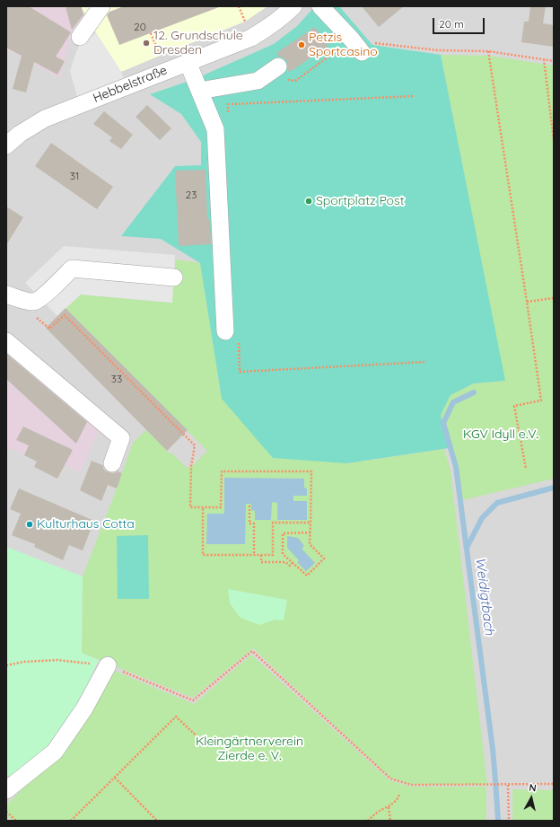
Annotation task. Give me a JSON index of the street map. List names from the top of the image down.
{
  "streets": {
    "street": ["Hebbelstraße"]
  },
  "water": ["Weidigtbach"],
  "parks": ["KGV Idyll e.V.", "Kleingärtnerverein Zierde e. V."],
  "places": [
    "12. Grundschule Dresden",
    "Petzis Sportcasino",
    "Sportplatz Post",
    "Kulturhaus Cotta"
  ],
  "house_numbers": [
    "20",
    "31",
    "23",
    "33"
  ],
  "scale_bar": "20 m",
  "north": "top"
}
